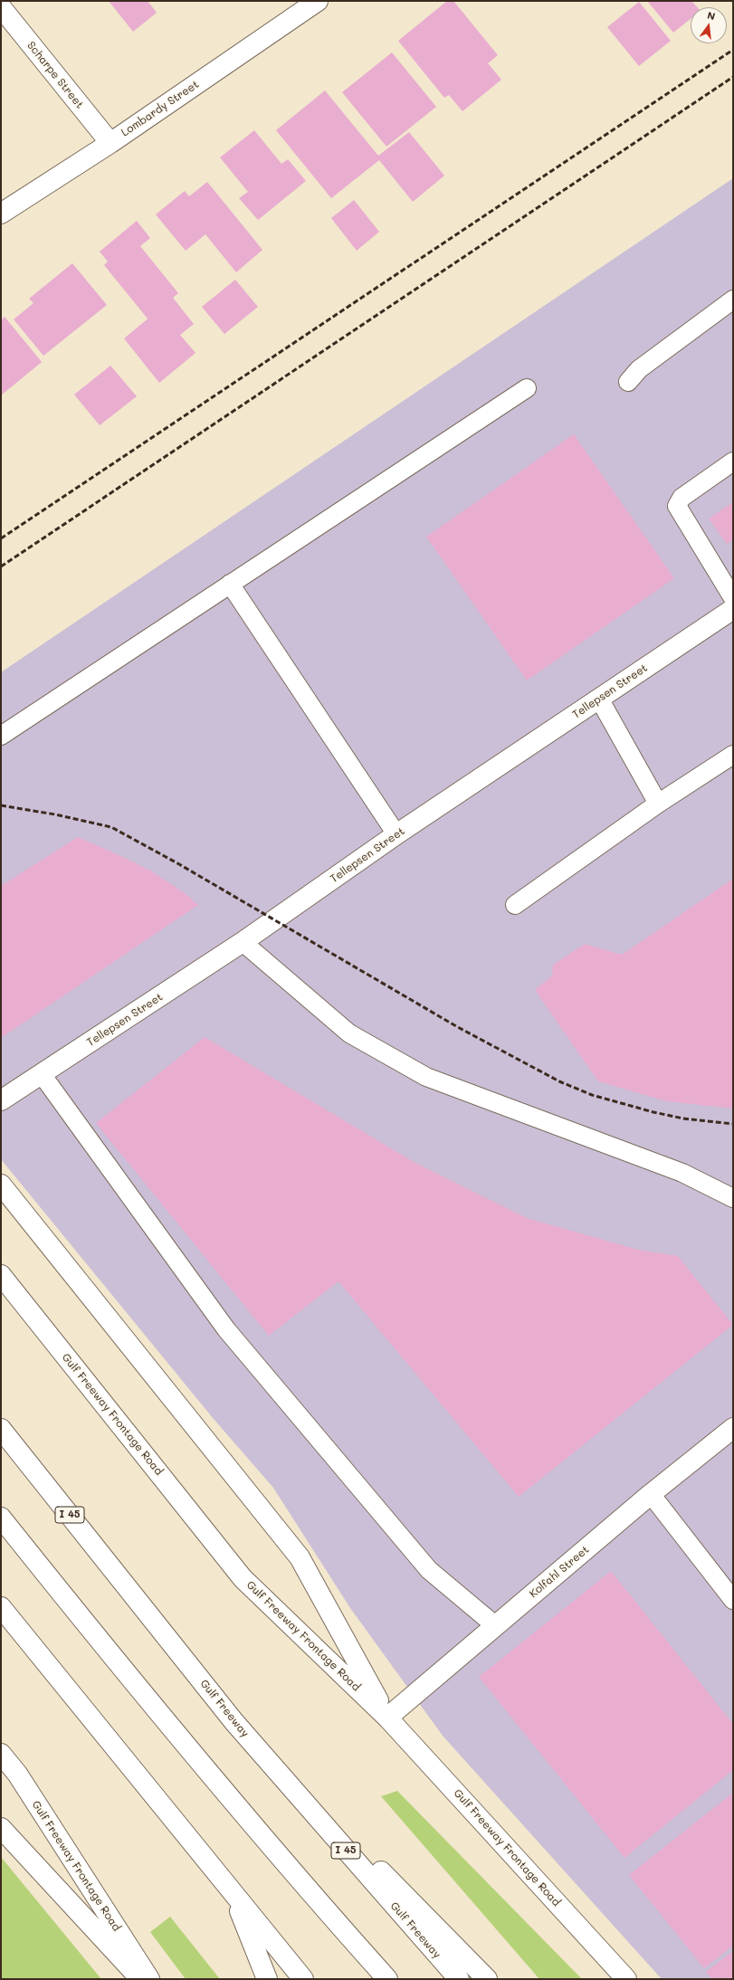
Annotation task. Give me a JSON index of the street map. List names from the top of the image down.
{
  "streets": {
    "main road": [
      "Scharpe Street",
      "Lombardy Street",
      "Tellepsen Street",
      "Gulf Freeway Frontage Road",
      "I 45",
      "Kolfahl Street",
      "Gulf Freeway"
    ]
  },
  "crossings": [
    ["Scharpe Street", "Lombardy Street"],
    ["Gulf Freeway Frontage Road", "Kolfahl Street"]
  ],
  "north": "top"
}
